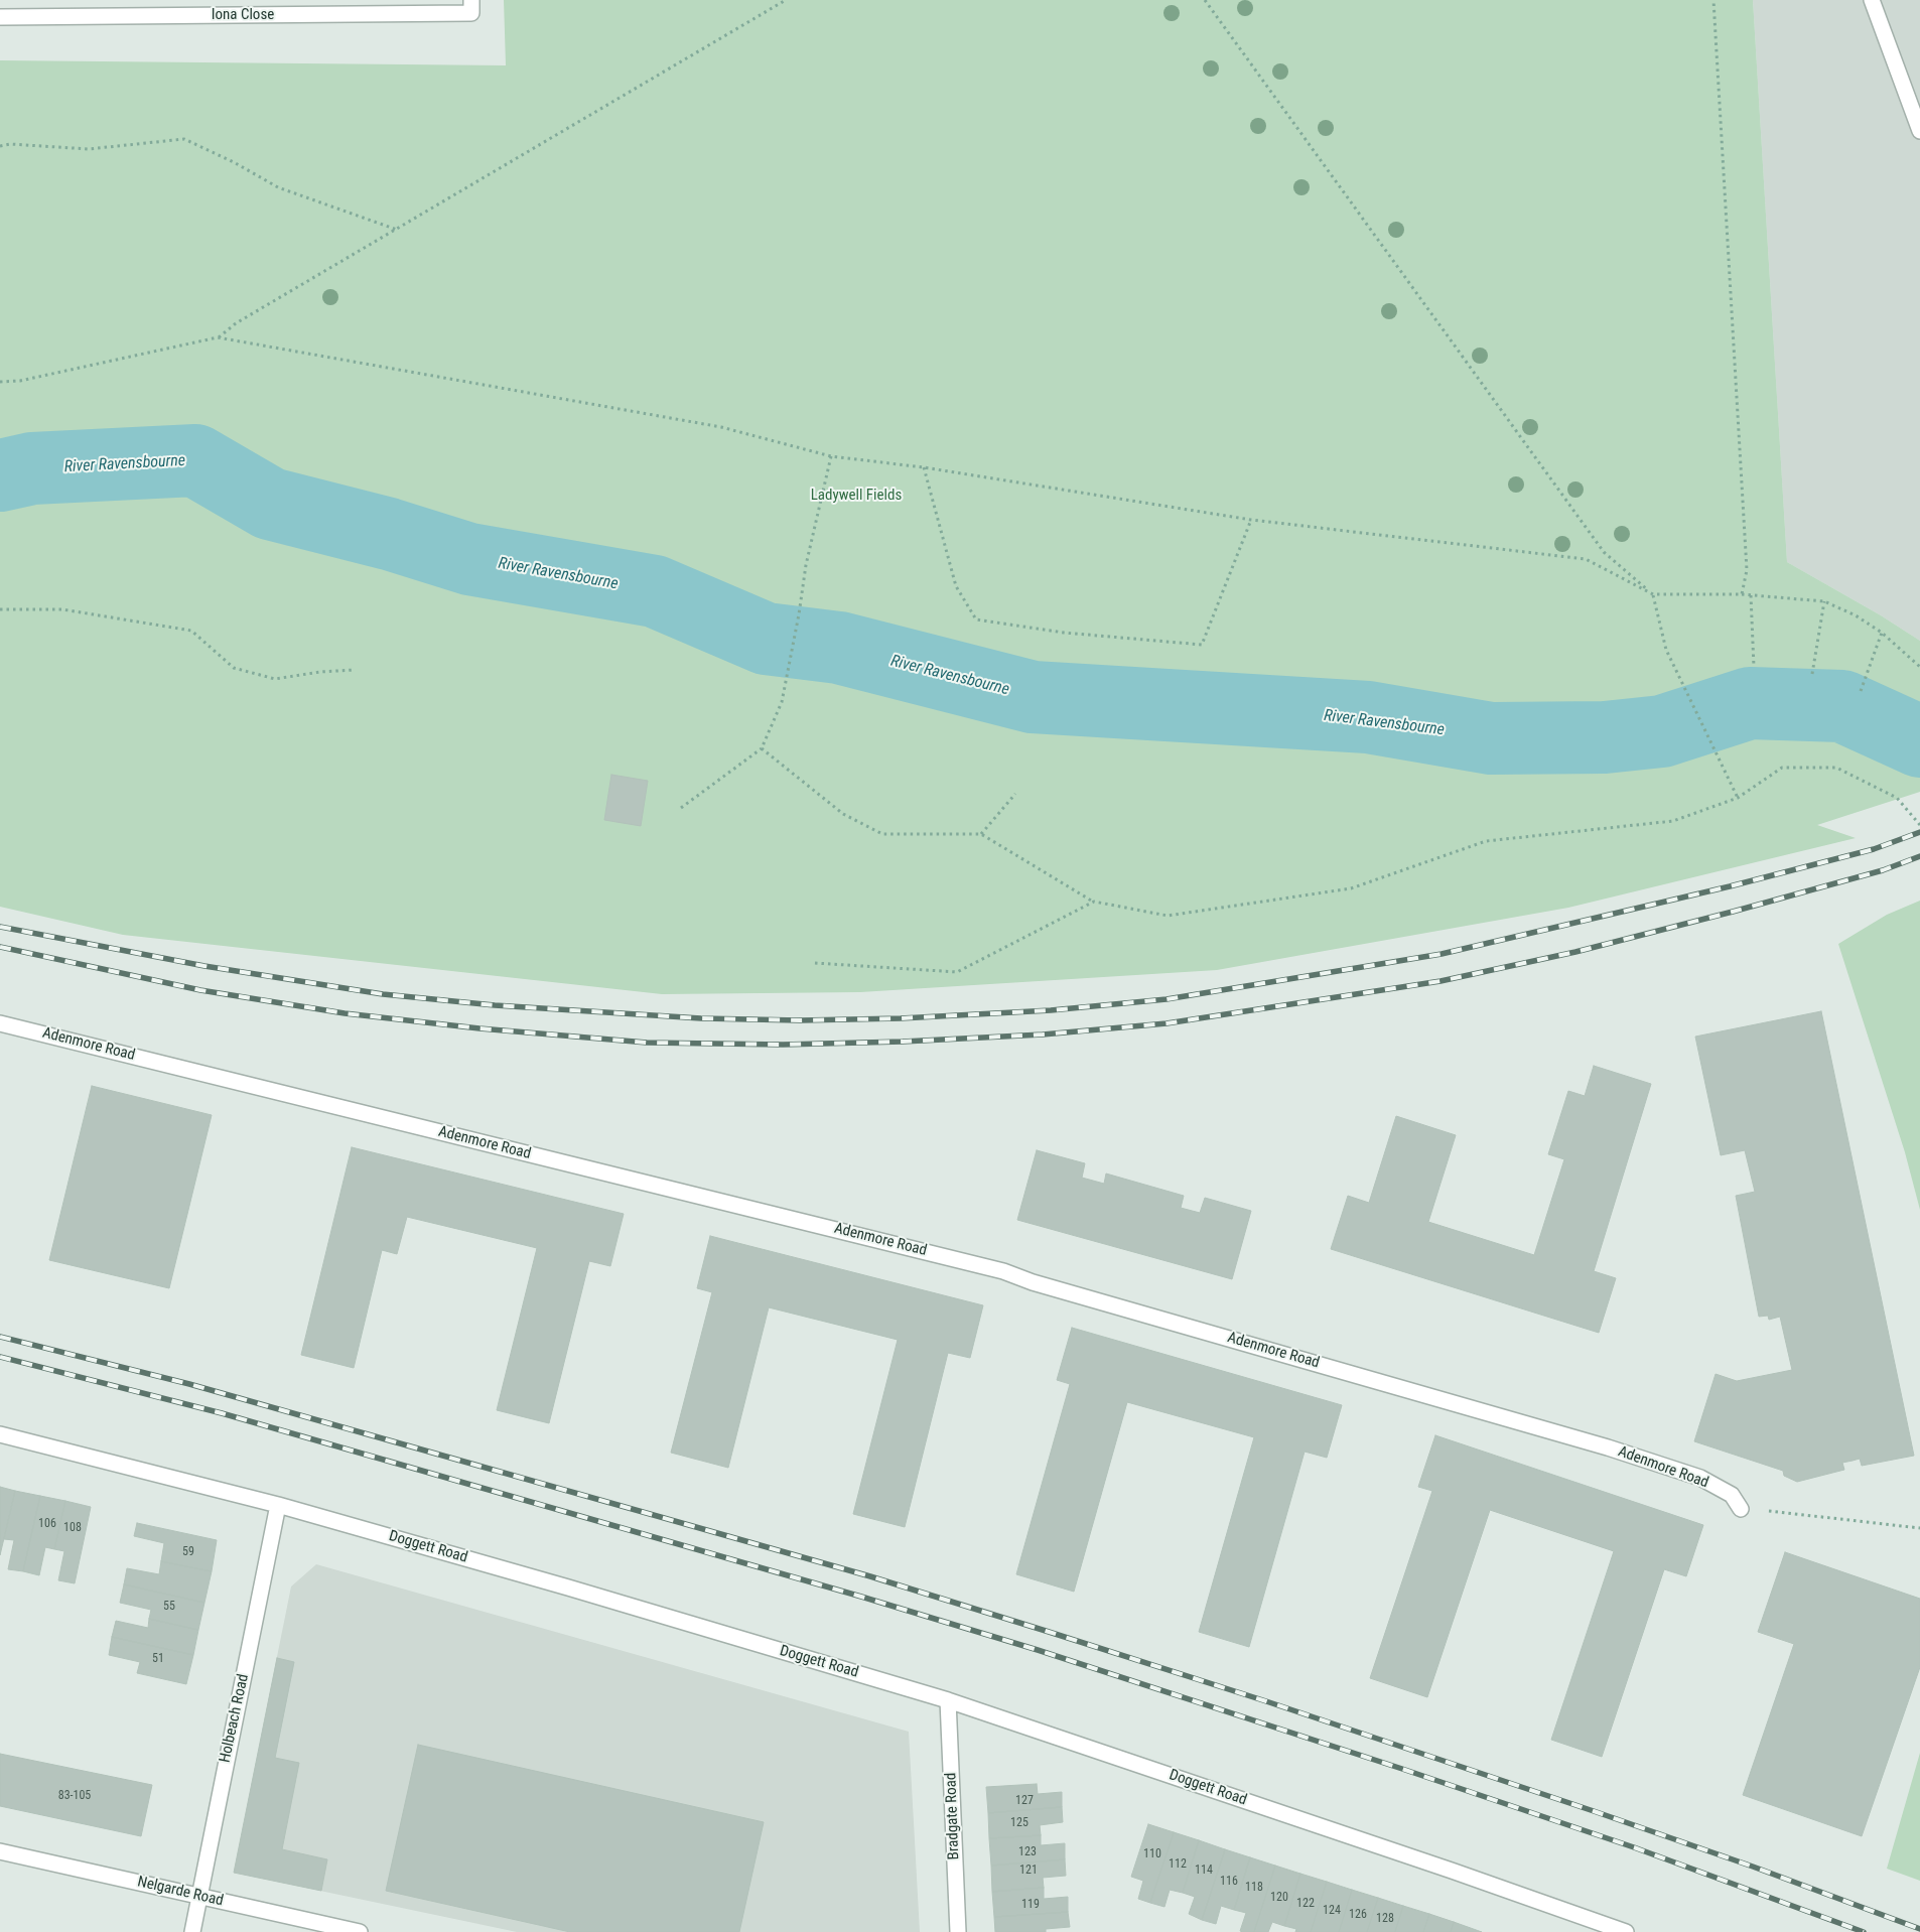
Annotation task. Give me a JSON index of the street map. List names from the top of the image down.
{
  "streets": {
    "street": [
      "Iona Close",
      "Adenmore Road",
      "Doggett Road",
      "Holbeach Road",
      "Bradgate Road",
      "Nelgarde Road"
    ]
  },
  "crossings": [
    ["Doggett Road", "Holbeach Road"],
    ["Doggett Road", "Bradgate Road"],
    ["Holbeach Road", "Nelgarde Road"]
  ],
  "water": ["River Ravensbourne"],
  "parks": ["Ladywell Fields"],
  "house_numbers": [
    "106",
    "108",
    "59",
    "55",
    "51",
    "83-105",
    "127",
    "125",
    "123",
    "110",
    "112",
    "121",
    "114",
    "116",
    "118",
    "120",
    "122",
    "119",
    "124",
    "126",
    "128"
  ]
}
